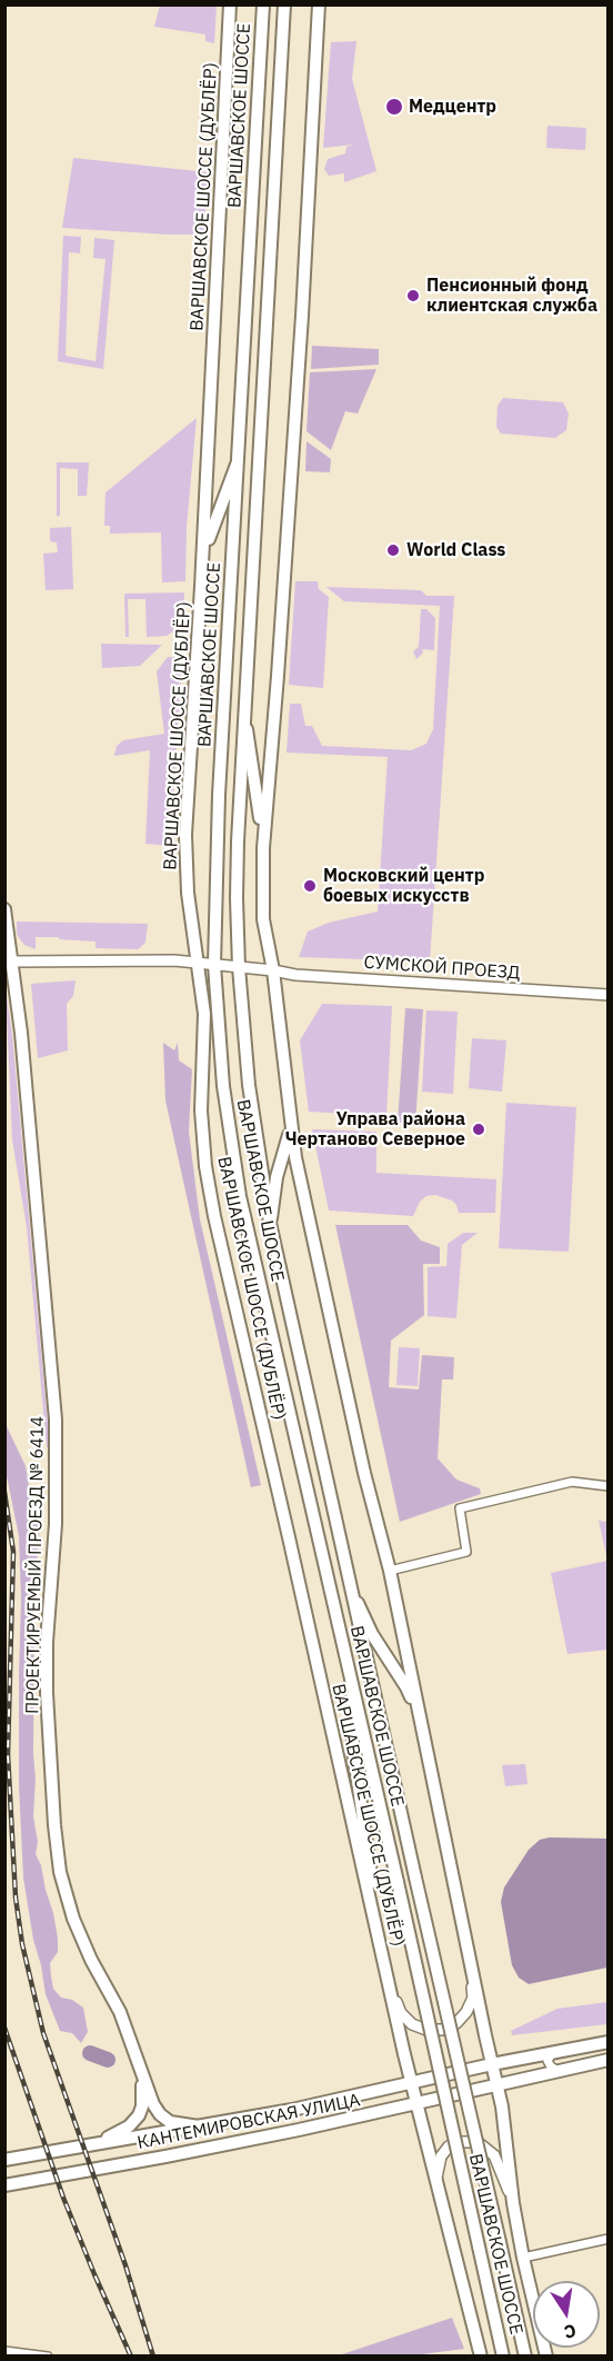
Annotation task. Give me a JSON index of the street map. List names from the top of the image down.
{
  "streets": {
    "main road": [
      "ВАРШАВСКОЕ ШОССЕ",
      "ВАРШАВСКОЕ ШОССЕ (ДУБЛЁР)",
      "ПРОЕКТИРУЕМЫЙ ПРОЕЗД № 6414",
      "КАНТЕМИРОВСКАЯ УЛИЦА"
    ],
    "street": ["СУМСКОЙ ПРОЕЗД"]
  },
  "crossings": [
    ["ВАРШАВСКОЕ ШОССЕ", "СУМСКОЙ ПРОЕЗД"],
    ["ВАРШАВСКОЕ ШОССЕ (ДУБЛЁР)", "СУМСКОЙ ПРОЕЗД"],
    ["ВАРШАВСКОЕ ШОССЕ (ДУБЛЁР)", "КАНТЕМИРОВСКАЯ УЛИЦА"],
    ["СУМСКОЙ ПРОЕЗД", "ПРОЕКТИРУЕМЫЙ ПРОЕЗД № 6414"],
    ["ПРОЕКТИРУЕМЫЙ ПРОЕЗД № 6414", "КАНТЕМИРОВСКАЯ УЛИЦА"]
  ],
  "places": [
    "Медцентр",
    "Пенсионный фонд клиентская служба",
    "World Class",
    "Московский центр боевых искусств",
    "Управа района Чертаново Северное"
  ],
  "north": "bottom"
}
